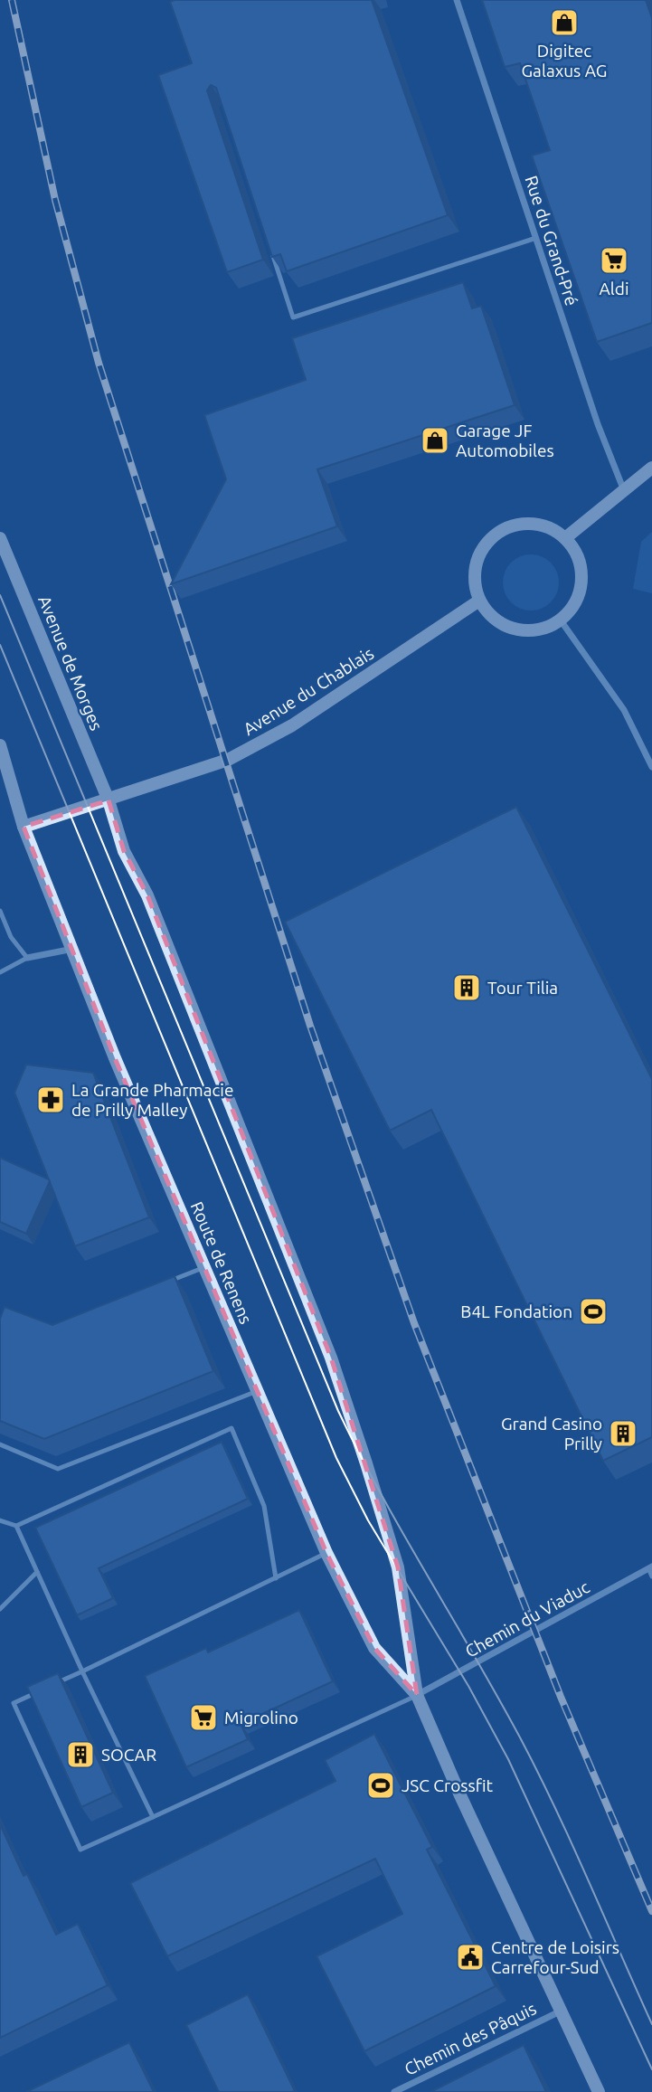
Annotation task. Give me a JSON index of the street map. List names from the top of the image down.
{
  "streets": {
    "main road": ["Avenue de Morges", "Avenue du Chablais", "Route de Renens"],
    "street": ["Rue du Grand-Pré", "Chemin du Viaduc", "Chemin des Pâquis"]
  },
  "crossings": [
    ["Avenue de Morges", "Avenue du Chablais"],
    ["Avenue de Morges", "Route de Renens"],
    ["Avenue du Chablais", "Route de Renens"],
    ["Route de Renens", "Chemin du Viaduc"],
    ["Route de Renens", "Chemin des Pâquis"]
  ],
  "places": {
    "shop": ["Digitec Galaxus AG", "Garage JF Automobiles"],
    "supermarket": ["Aldi", "Migrolino"],
    "building": ["Tour Tilia", "Grand Casino Prilly", "SOCAR"],
    "pharmacy": ["La Grande Pharmacie de Prilly Malley"],
    "sports": ["B4L Fondation", "JSC Crossfit"],
    "public building": ["Centre de Loisirs Carrefour-Sud"]
  }
}
